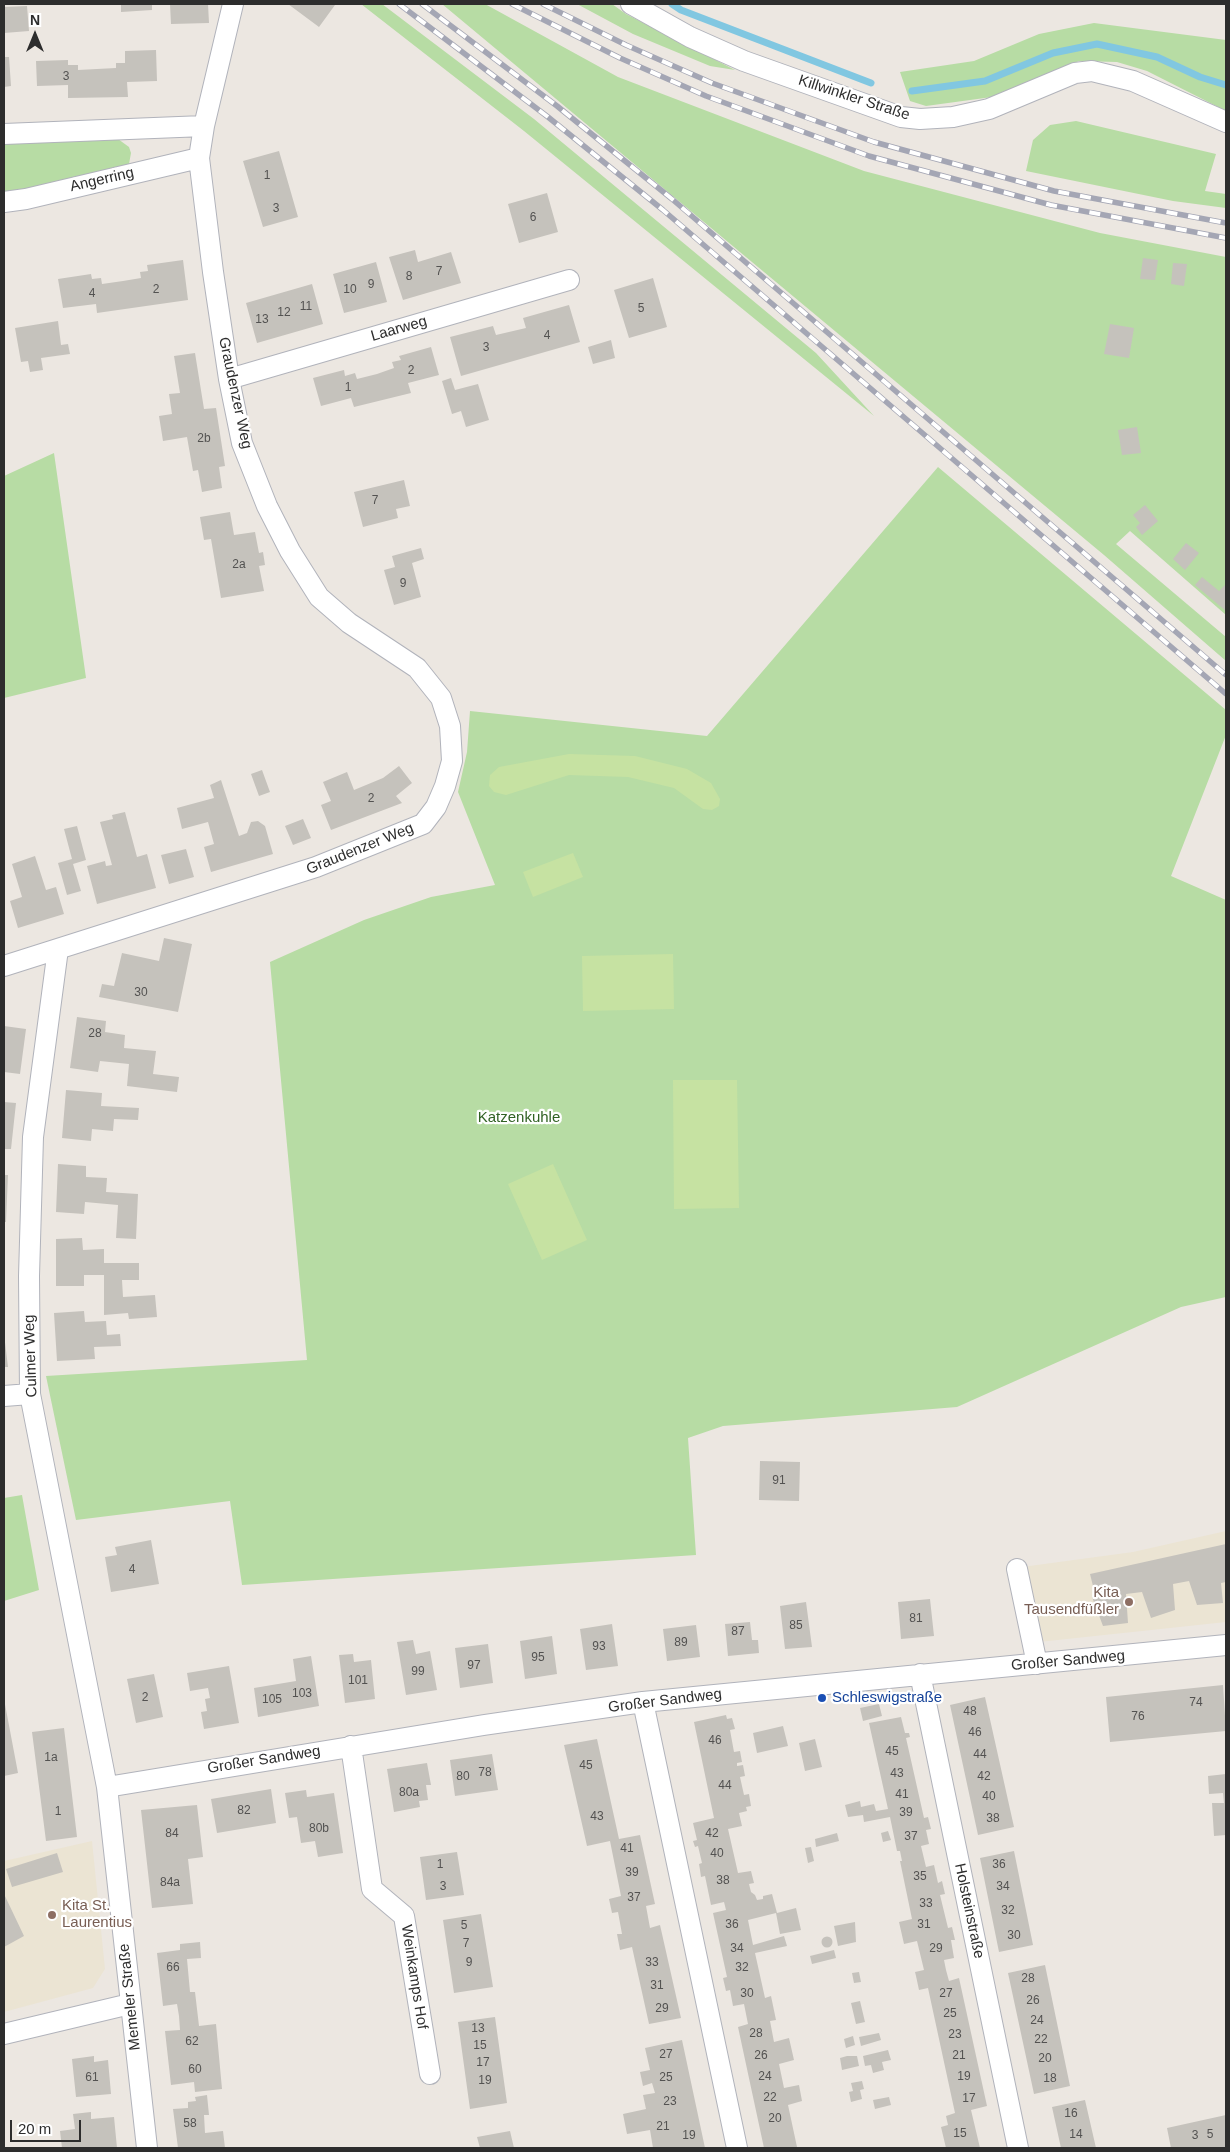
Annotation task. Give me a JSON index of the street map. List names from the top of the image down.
{
  "streets": {
    "street": [
      "Killwinkler Straße",
      "Angerring",
      "Laarweg",
      "Graudenzer Weg",
      "Culmer Weg",
      "Großer Sandweg",
      "Holsteinstraße",
      "Weinkamps Hof",
      "Memeler Straße"
    ]
  },
  "crossings": [
    ["Angerring", "Graudenzer Weg"],
    ["Laarweg", "Graudenzer Weg"],
    ["Graudenzer Weg", "Culmer Weg"],
    ["Culmer Weg", "Großer Sandweg"],
    ["Culmer Weg", "Memeler Straße"],
    ["Großer Sandweg", "Holsteinstraße"],
    ["Großer Sandweg", "Weinkamps Hof"],
    ["Großer Sandweg", "Memeler Straße"]
  ],
  "parks": ["Katzenkuhle"],
  "places": ["Kita Tausendfüßler", "Schleswigstraße", "Kita St. Laurentius"],
  "house_numbers": [
    "3",
    "1",
    "3",
    "6",
    "7",
    "8",
    "9",
    "2",
    "10",
    "4",
    "11",
    "5",
    "12",
    "13",
    "4",
    "3",
    "2",
    "1",
    "2b",
    "7",
    "2a",
    "9",
    "2",
    "30",
    "28",
    "91",
    "4",
    "81",
    "85",
    "87",
    "89",
    "93",
    "95",
    "97",
    "99",
    "101",
    "103",
    "2",
    "105",
    "74",
    "48",
    "76",
    "46",
    "46",
    "45",
    "44",
    "1a",
    "45",
    "78",
    "43",
    "80",
    "42",
    "44",
    "80a",
    "41",
    "40",
    "82",
    "1",
    "39",
    "43",
    "38",
    "80b",
    "84",
    "42",
    "37",
    "41",
    "40",
    "1",
    "36",
    "39",
    "35",
    "38",
    "84a",
    "3",
    "34",
    "37",
    "33",
    "32",
    "36",
    "31",
    "5",
    "30",
    "7",
    "34",
    "29",
    "9",
    "33",
    "66",
    "32",
    "28",
    "31",
    "30",
    "27",
    "26",
    "29",
    "25",
    "24",
    "13",
    "28",
    "23",
    "22",
    "62",
    "15",
    "27",
    "26",
    "21",
    "20",
    "17",
    "60",
    "24",
    "19",
    "61",
    "25",
    "18",
    "19",
    "22",
    "17",
    "23",
    "16",
    "20",
    "58",
    "21",
    "15",
    "14",
    "5",
    "19",
    "3"
  ],
  "scale_bar": "20 m",
  "north": "top"
}
